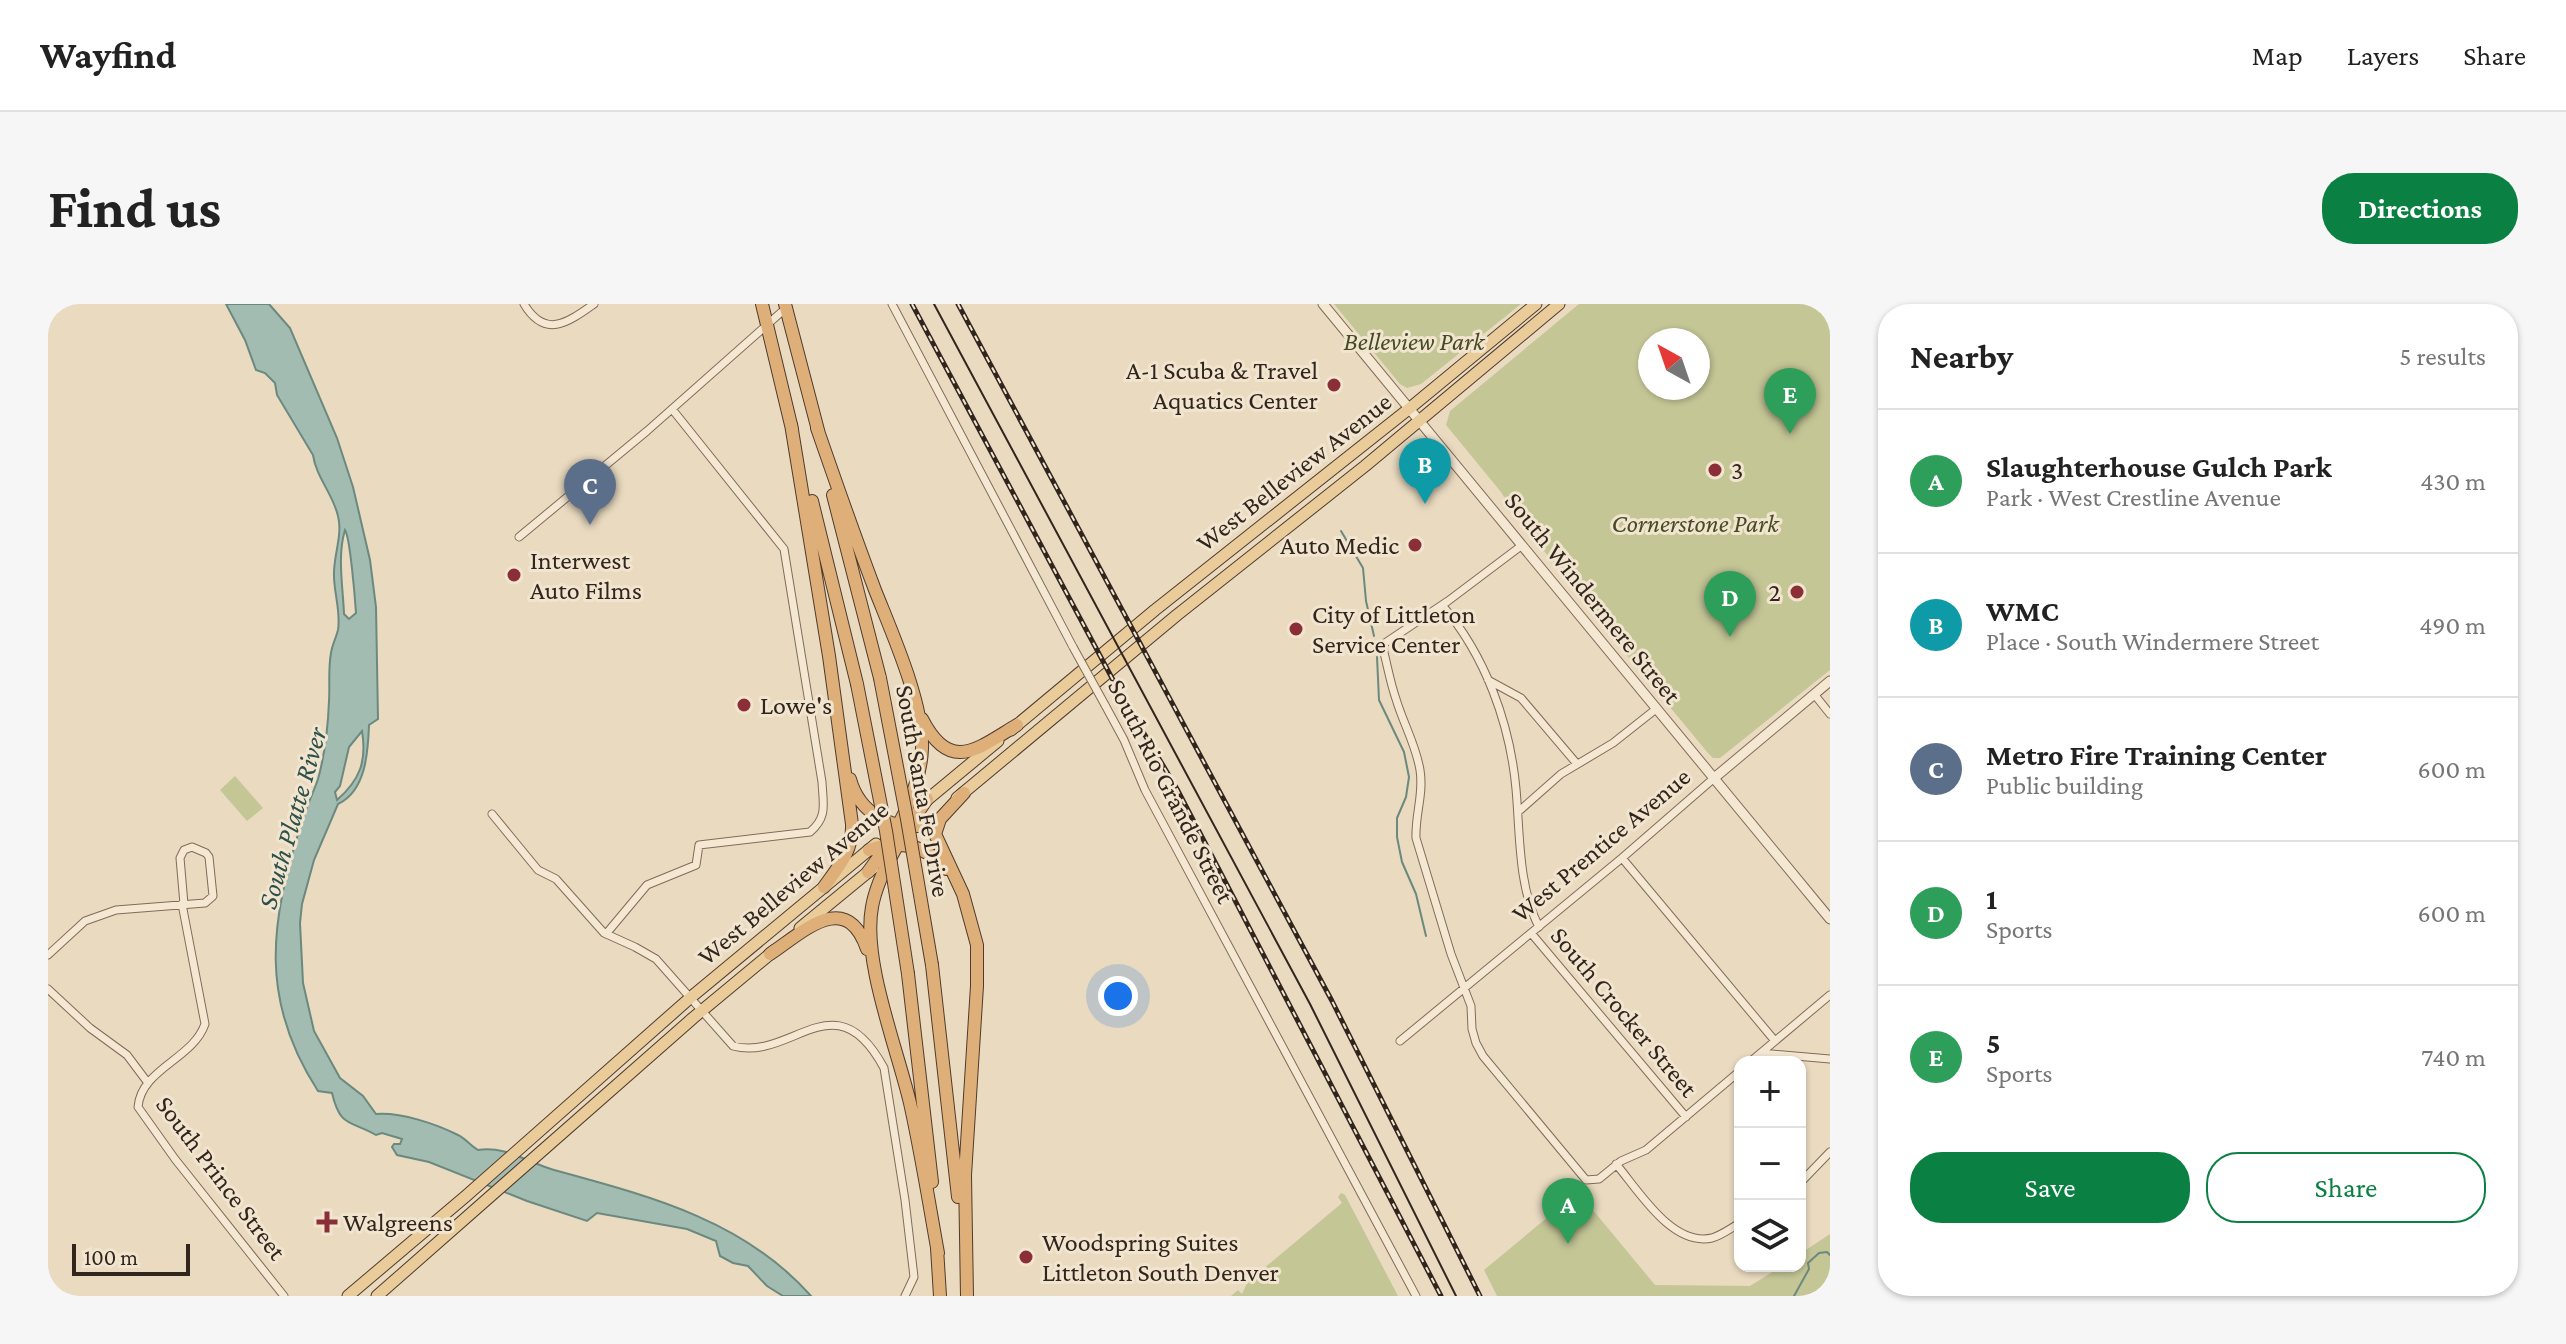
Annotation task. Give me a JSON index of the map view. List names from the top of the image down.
{
  "streets": {
    "highway": ["South Santa Fe Drive"],
    "main road": ["West Belleview Avenue"],
    "street": [
      "South Windermere Street",
      "South Rio Grande Street",
      "West Prentice Avenue",
      "South Crocker Street",
      "South Prince Street"
    ]
  },
  "crossings": [
    ["West Belleview Avenue", "South Windermere Street"],
    ["South Windermere Street", "West Prentice Avenue"],
    ["West Prentice Avenue", "South Crocker Street"]
  ],
  "water": ["South Platte River"],
  "parks": ["Belleview Park", "Cornerstone Park"],
  "places": {
    "other": [
      "A-1 Scuba & Travel Aquatics Center",
      "3",
      "Auto Medic",
      "Interwest Auto Films",
      "2",
      "City of Littleton Service Center",
      "Lowe's",
      "Woodspring Suites Littleton South Denver"
    ],
    "health": ["Walgreens"]
  },
  "scale_bar": "100 m",
  "north": "top left",
  "page": {
    "header": "Wayfind",
    "nav": ["Map", "Layers", "Share"],
    "buttons": [
      "Directions",
      ["Save", "Share"]
    ],
    "title": "Find us",
    "heading": ["Nearby", "5 results"],
    "pins": [
      "E",
      "B",
      "C",
      "D",
      "A"
    ],
    "list": [
      {
        "mark": "A",
        "name": "Slaughterhouse Gulch Park",
        "note": "Park · West Crestline Avenue",
        "value": "430 m"
      },
      {
        "mark": "B",
        "name": "WMC",
        "note": "Place · South Windermere Street",
        "value": "490 m"
      },
      {
        "mark": "C",
        "name": "Metro Fire Training Center",
        "note": "Public building",
        "value": "600 m"
      },
      {
        "mark": "D",
        "name": "1",
        "note": "Sports",
        "value": "600 m"
      },
      {
        "mark": "E",
        "name": "5",
        "note": "Sports",
        "value": "740 m"
      }
    ],
    "map_buttons": ["+", "−"],
    "scale": "100 m"
  }
}
